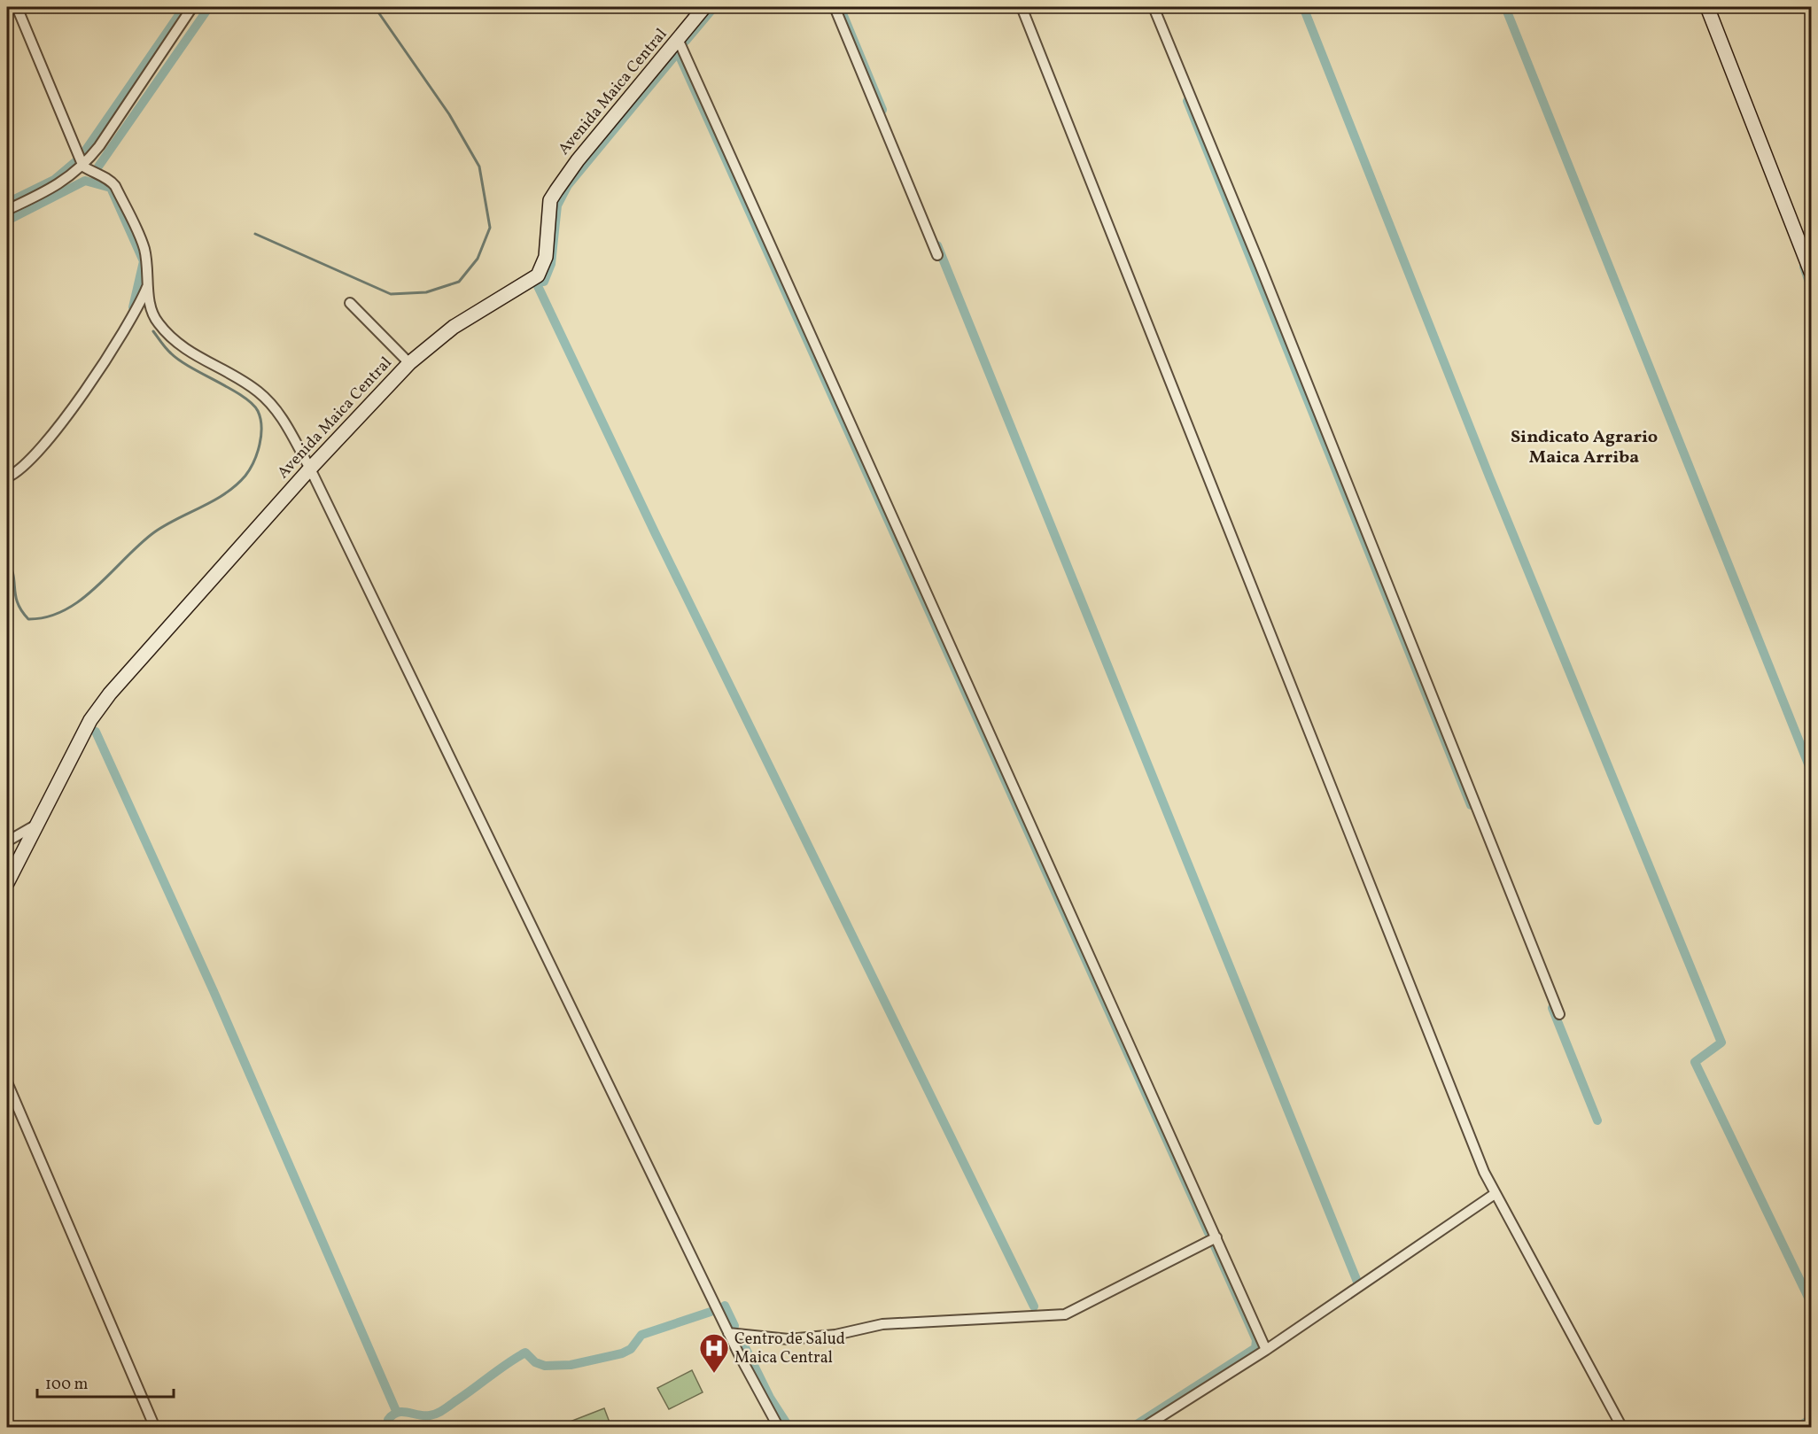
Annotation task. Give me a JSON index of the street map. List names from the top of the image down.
{
  "streets": {
    "street": ["Avenida Maica Central"]
  },
  "districts": ["Sindicato Agrario Maica Arriba"],
  "places": {
    "hospital": ["Centro de Salud Maica Central"]
  },
  "scale_bar": "100 m"
}
